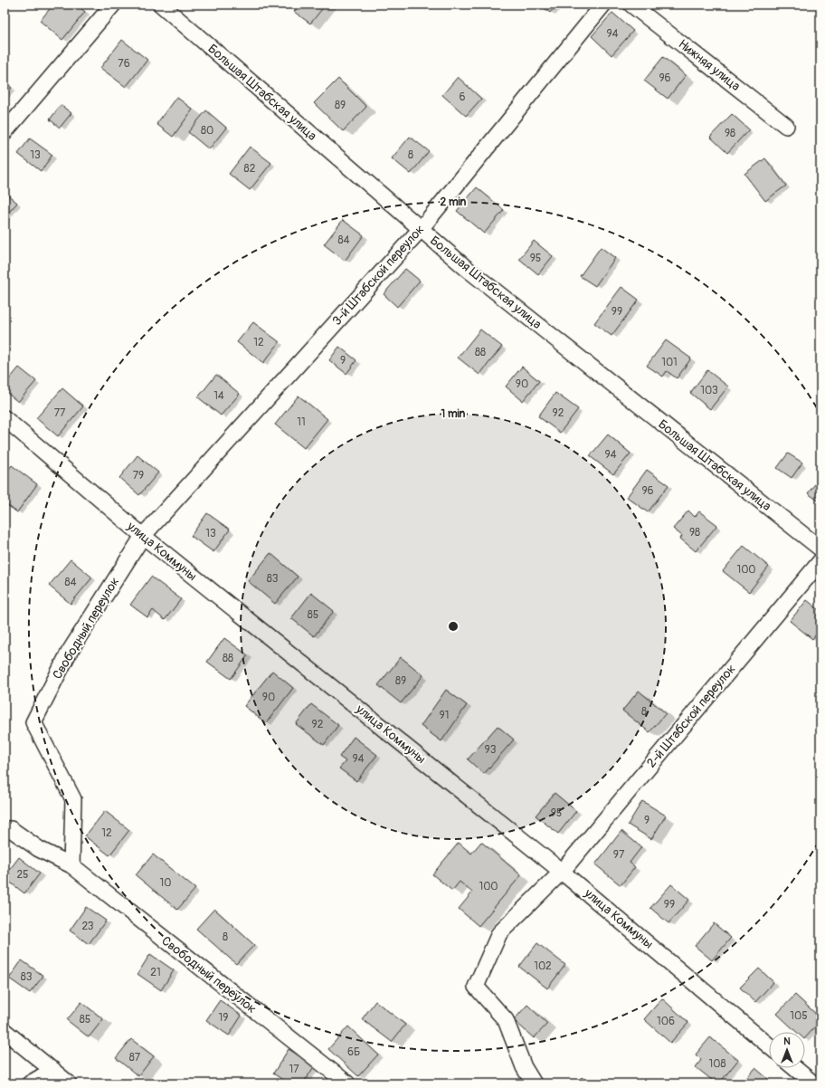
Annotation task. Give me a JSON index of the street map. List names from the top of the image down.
{
  "streets": {
    "street": [
      "Нижняя улица",
      "Большая Штабская улица",
      "3-й Штабской переулок",
      "улица Коммуны",
      "Свободный переулок",
      "2-й Штабской переулок"
    ]
  },
  "crossings": [
    ["Большая Штабская улица", "3-й Штабской переулок"],
    ["3-й Штабской переулок", "улица Коммуны"],
    ["3-й Штабской переулок", "Свободный переулок"],
    ["улица Коммуны", "Свободный переулок"],
    ["улица Коммуны", "2-й Штабской переулок"]
  ],
  "house_numbers": [
    "94",
    "76",
    "96",
    "6",
    "89",
    "80",
    "98",
    "13",
    "8",
    "82",
    "84",
    "95",
    "99",
    "12",
    "88",
    "9",
    "101",
    "90",
    "103",
    "14",
    "77",
    "92",
    "11",
    "94",
    "79",
    "96",
    "98",
    "13",
    "100",
    "83",
    "84",
    "85",
    "88",
    "89",
    "90",
    "8",
    "91",
    "92",
    "93",
    "94",
    "95",
    "9",
    "12",
    "97",
    "25",
    "10",
    "100",
    "99",
    "23",
    "8",
    "102",
    "21",
    "83",
    "105",
    "19",
    "85",
    "106",
    "6Б",
    "87",
    "108",
    "17"
  ],
  "north": "top",
  "rings": ["2 min", "1 min"]
}
